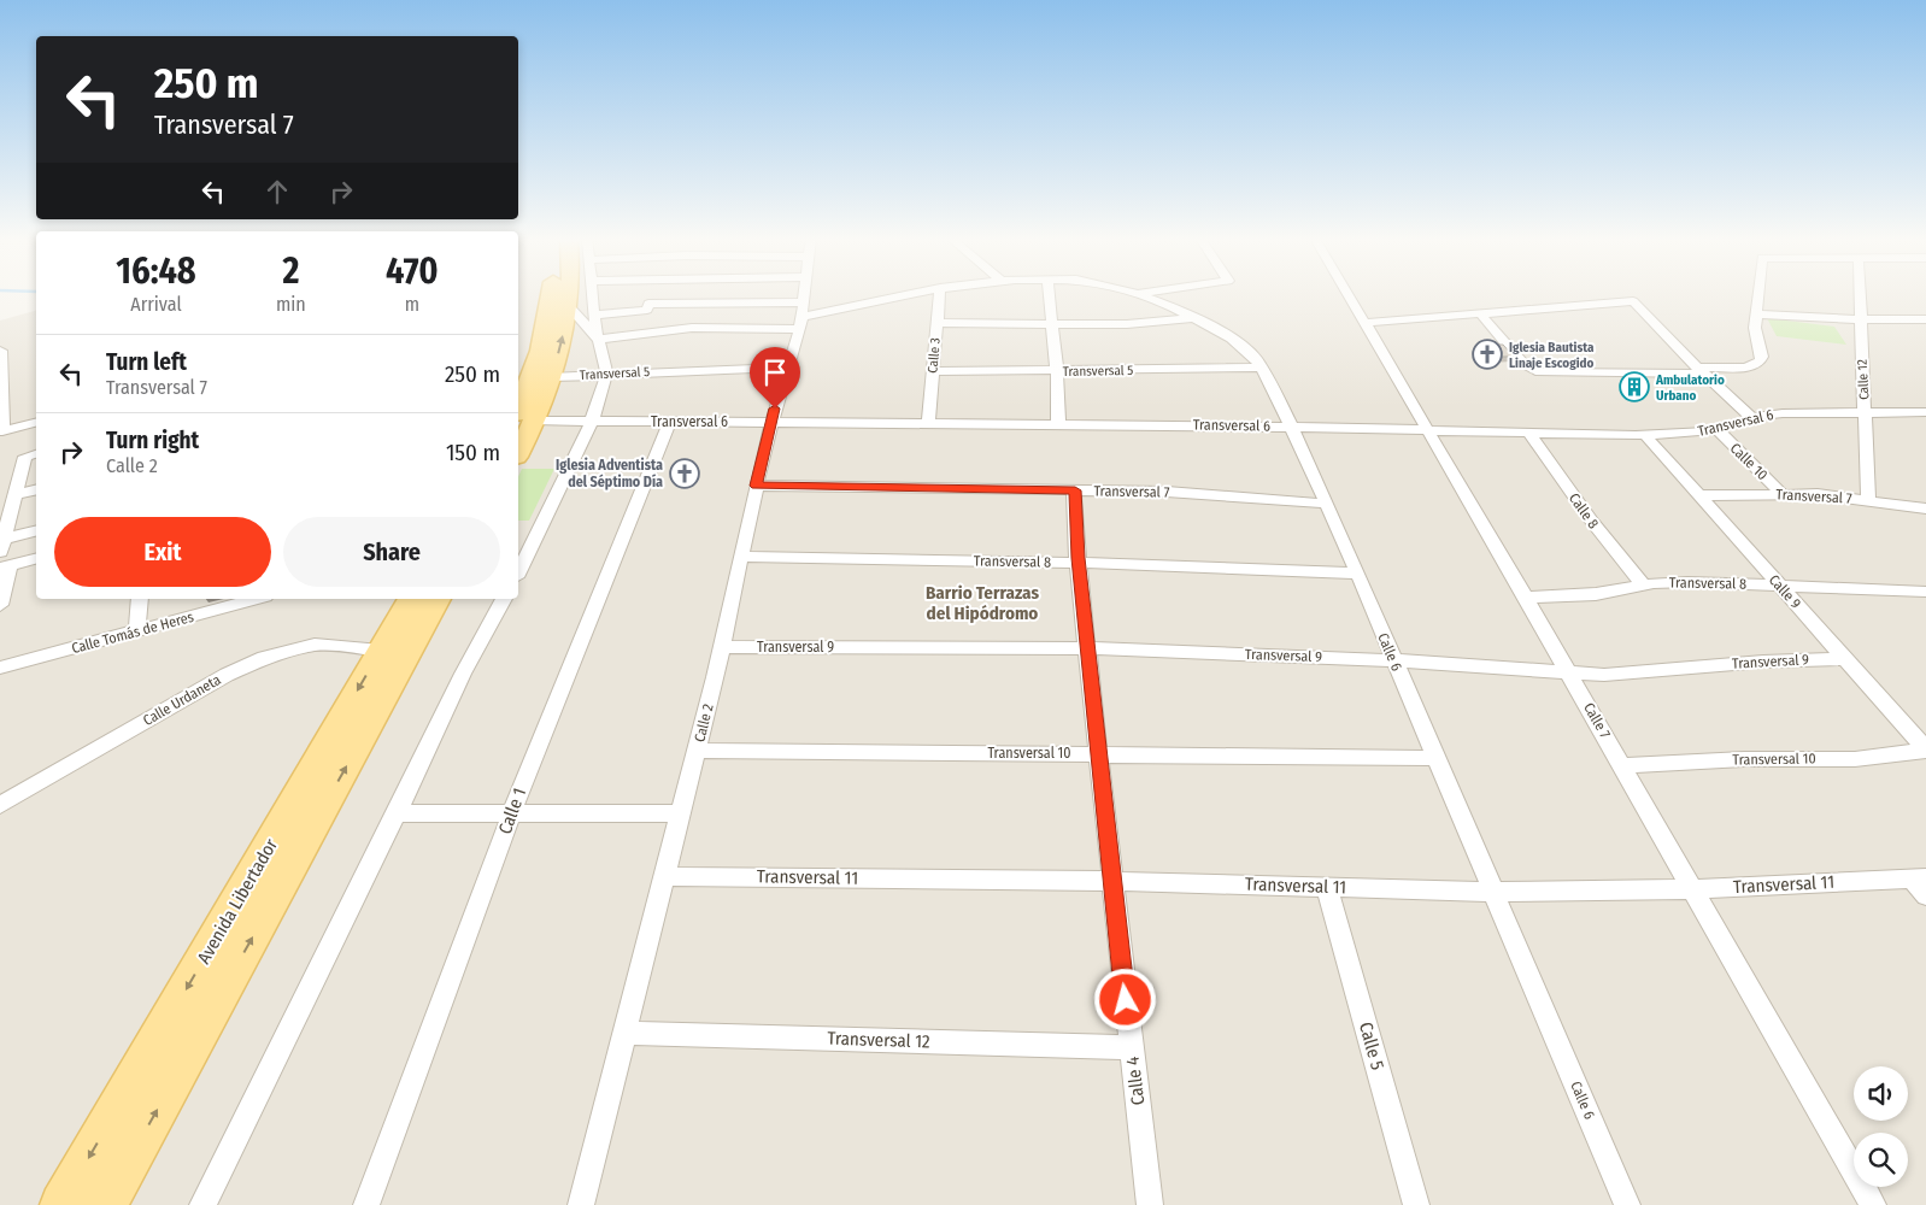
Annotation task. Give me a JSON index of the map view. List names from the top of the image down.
{
  "streets": {
    "main road": ["Avenida Libertador"],
    "street": [
      "Calle 3",
      "Transversal 5",
      "Calle 12",
      "Transversal 6",
      "Calle 10",
      "Transversal 7",
      "Calle 8",
      "Transversal 8",
      "Calle 9",
      "Calle Tomás de Heres",
      "Transversal 9",
      "Calle 6",
      "Calle Urdaneta",
      "Calle 7",
      "Calle 2",
      "Transversal 10",
      "Calle 1",
      "Transversal 11",
      "Transversal 12",
      "Calle 5",
      "Calle 4"
    ]
  },
  "crossings": [
    ["Calle 3", "Transversal 5"],
    ["Calle 3", "Transversal 6"],
    ["Transversal 5", "Calle 6"],
    ["Transversal 5", "Calle 2"],
    ["Calle 12", "Transversal 6"],
    ["Calle 12", "Transversal 7"],
    ["Transversal 6", "Calle 10"],
    ["Transversal 6", "Calle 8"],
    ["Transversal 6", "Calle 9"],
    ["Transversal 6", "Calle 6"],
    ["Transversal 6", "Calle 7"],
    ["Transversal 6", "Calle 2"],
    ["Transversal 6", "Calle 1"],
    ["Calle 10", "Transversal 7"],
    ["Transversal 7", "Calle 9"],
    ["Transversal 7", "Calle 6"],
    ["Transversal 7", "Calle 2"],
    ["Transversal 7", "Calle 4"],
    ["Calle 8", "Transversal 8"],
    ["Transversal 8", "Calle 9"],
    ["Transversal 8", "Calle 6"],
    ["Transversal 8", "Calle 7"],
    ["Transversal 8", "Calle 2"],
    ["Transversal 8", "Calle 4"],
    ["Calle 9", "Transversal 9"],
    ["Calle 9", "Transversal 10"],
    ["Transversal 9", "Calle 6"],
    ["Transversal 9", "Calle 7"],
    ["Transversal 9", "Calle 2"],
    ["Transversal 9", "Calle 4"],
    ["Calle 6", "Calle 2"],
    ["Calle 6", "Transversal 10"],
    ["Calle 6", "Transversal 11"],
    ["Calle Urdaneta", "Avenida Libertador"],
    ["Calle 7", "Transversal 10"],
    ["Calle 7", "Transversal 11"],
    ["Calle 2", "Transversal 10"],
    ["Calle 2", "Transversal 11"],
    ["Calle 2", "Transversal 12"],
    ["Transversal 10", "Calle 4"],
    ["Transversal 11", "Calle 5"],
    ["Transversal 11", "Calle 4"],
    ["Transversal 12", "Calle 4"]
  ],
  "districts": ["Barrio Terrazas del Hipódromo"],
  "places": {
    "church": ["Iglesia Bautista Linaje Escogido", "Iglesia Adventista del Séptimo Día"],
    "building": ["Ambulatorio Urbano"]
  },
  "page": {
    "turn": ["250 m", "Transversal 7"],
    "eta": [
      "16:48",
      "Arrival",
      "2",
      "min",
      "470",
      "m"
    ],
    "list": [
      {
        "name": "Turn left",
        "note": "Transversal 7",
        "value": "250 m"
      },
      {
        "name": "Turn right",
        "note": "Calle 2",
        "value": "150 m"
      }
    ],
    "buttons": ["Exit", "Share"]
  }
}
